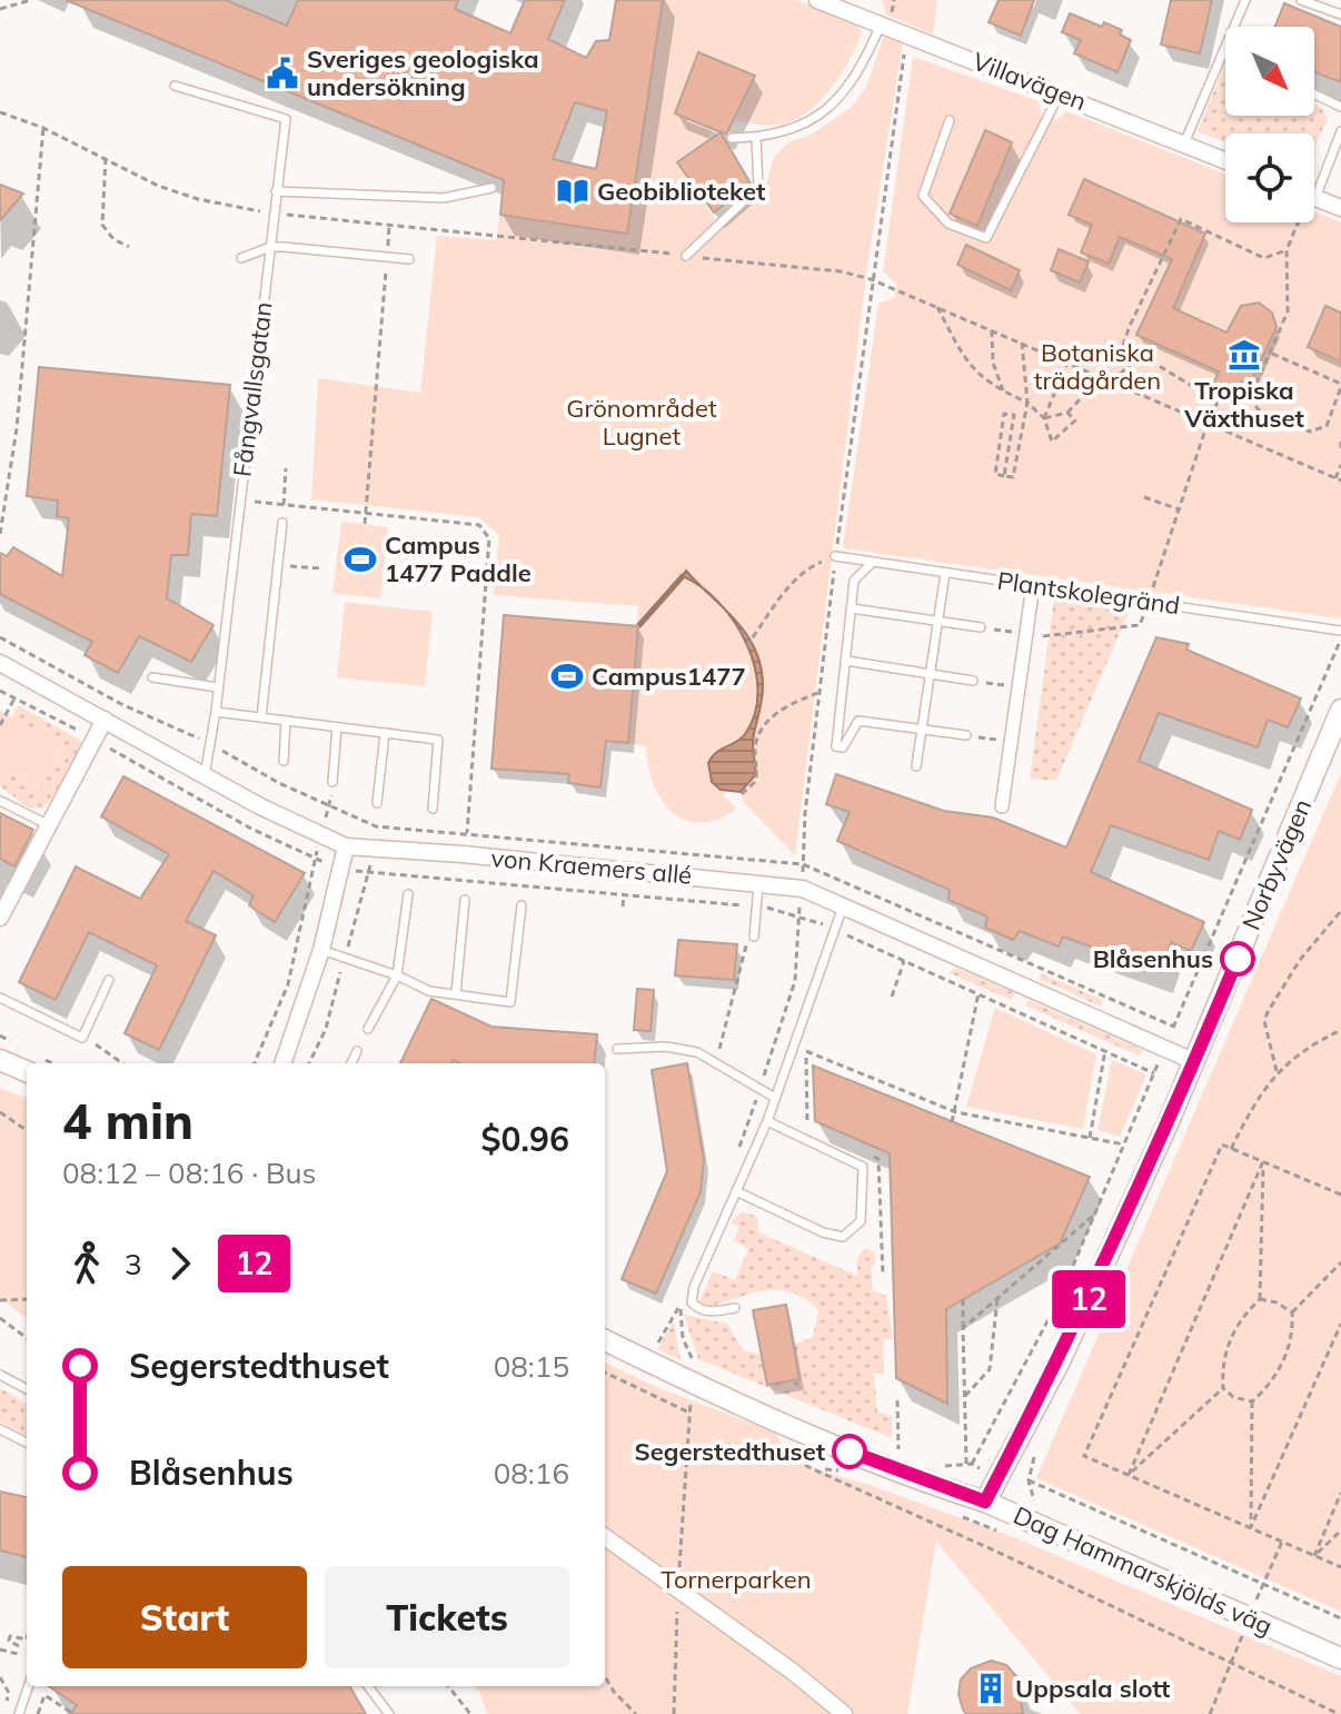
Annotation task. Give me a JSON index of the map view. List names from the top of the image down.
{
  "streets": {
    "street": [
      "Villavägen",
      "Norbyvägen",
      "von Kraemers allé",
      "Dag Hammarskjölds väg"
    ],
    "lane": ["Fångvallsgatan", "Plantskolegränd"]
  },
  "crossings": [
    ["Fångvallsgatan", "von Kraemers allé"],
    ["Norbyvägen", "von Kraemers allé"],
    ["Norbyvägen", "Dag Hammarskjölds väg"]
  ],
  "parks": ["Botaniska trädgården", "Grönområdet Lugnet", "Tornerparken"],
  "places": {
    "public building": ["Sveriges geologiska undersökning"],
    "library": ["Geobiblioteket"],
    "museum": ["Tropiska Växthuset"],
    "sports": ["Campus 1477 Paddle", "Campus1477"],
    "other": ["Blåsenhus", "Segerstedthuset"],
    "building": ["Uppsala slott"]
  },
  "lines": ["bus line 12"],
  "north": "bottom right",
  "page": {
    "on_map": "12",
    "heading": ["4 min", "08:12 – 08:16 · Bus", "$0.96"],
    "legs": ["3", "12"],
    "list": [
      {
        "name": "Segerstedthuset",
        "value": "08:15"
      },
      {
        "name": "Blåsenhus",
        "value": "08:16"
      }
    ],
    "buttons": ["Start", "Tickets"]
  }
}
